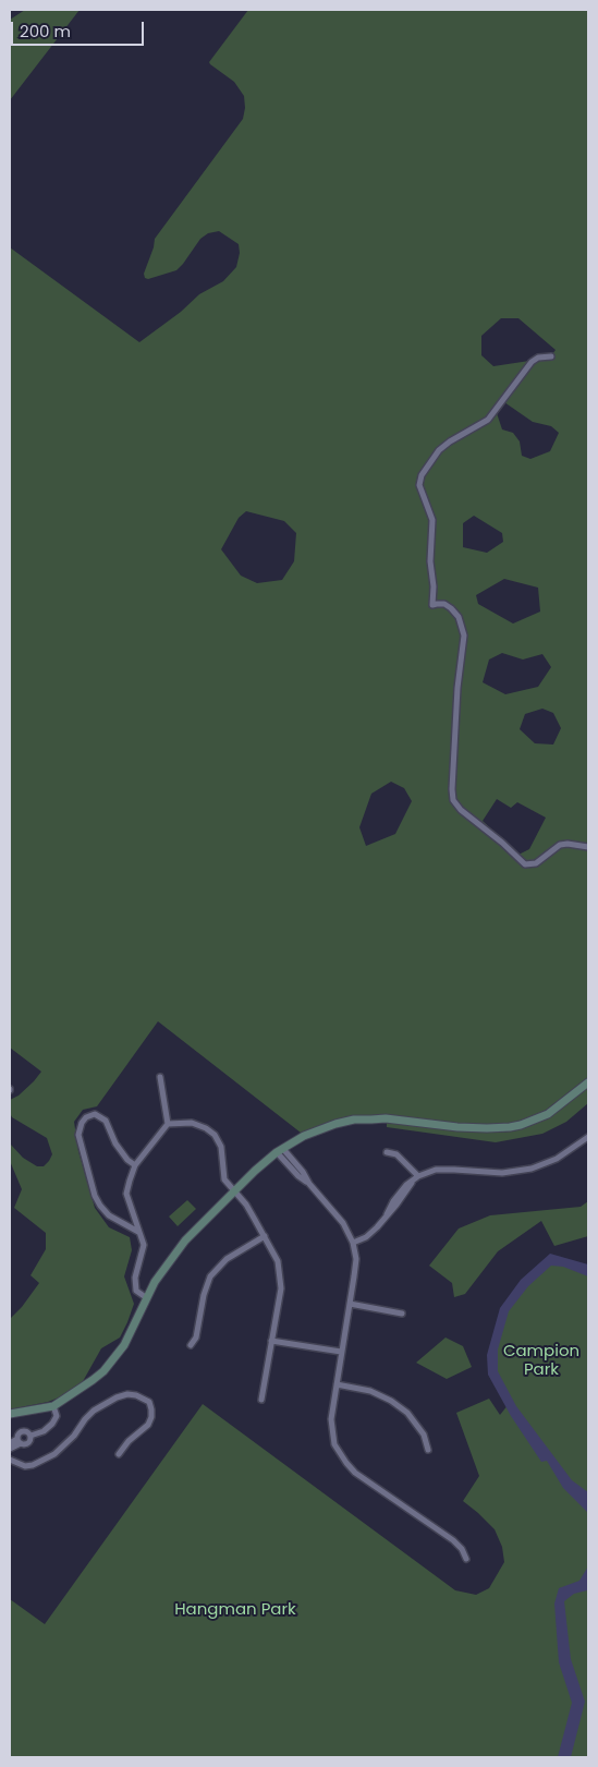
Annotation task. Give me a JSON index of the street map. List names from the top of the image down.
{
  "parks": ["Campion Park", "Hangman Park"],
  "scale_bar": "200 m"
}
